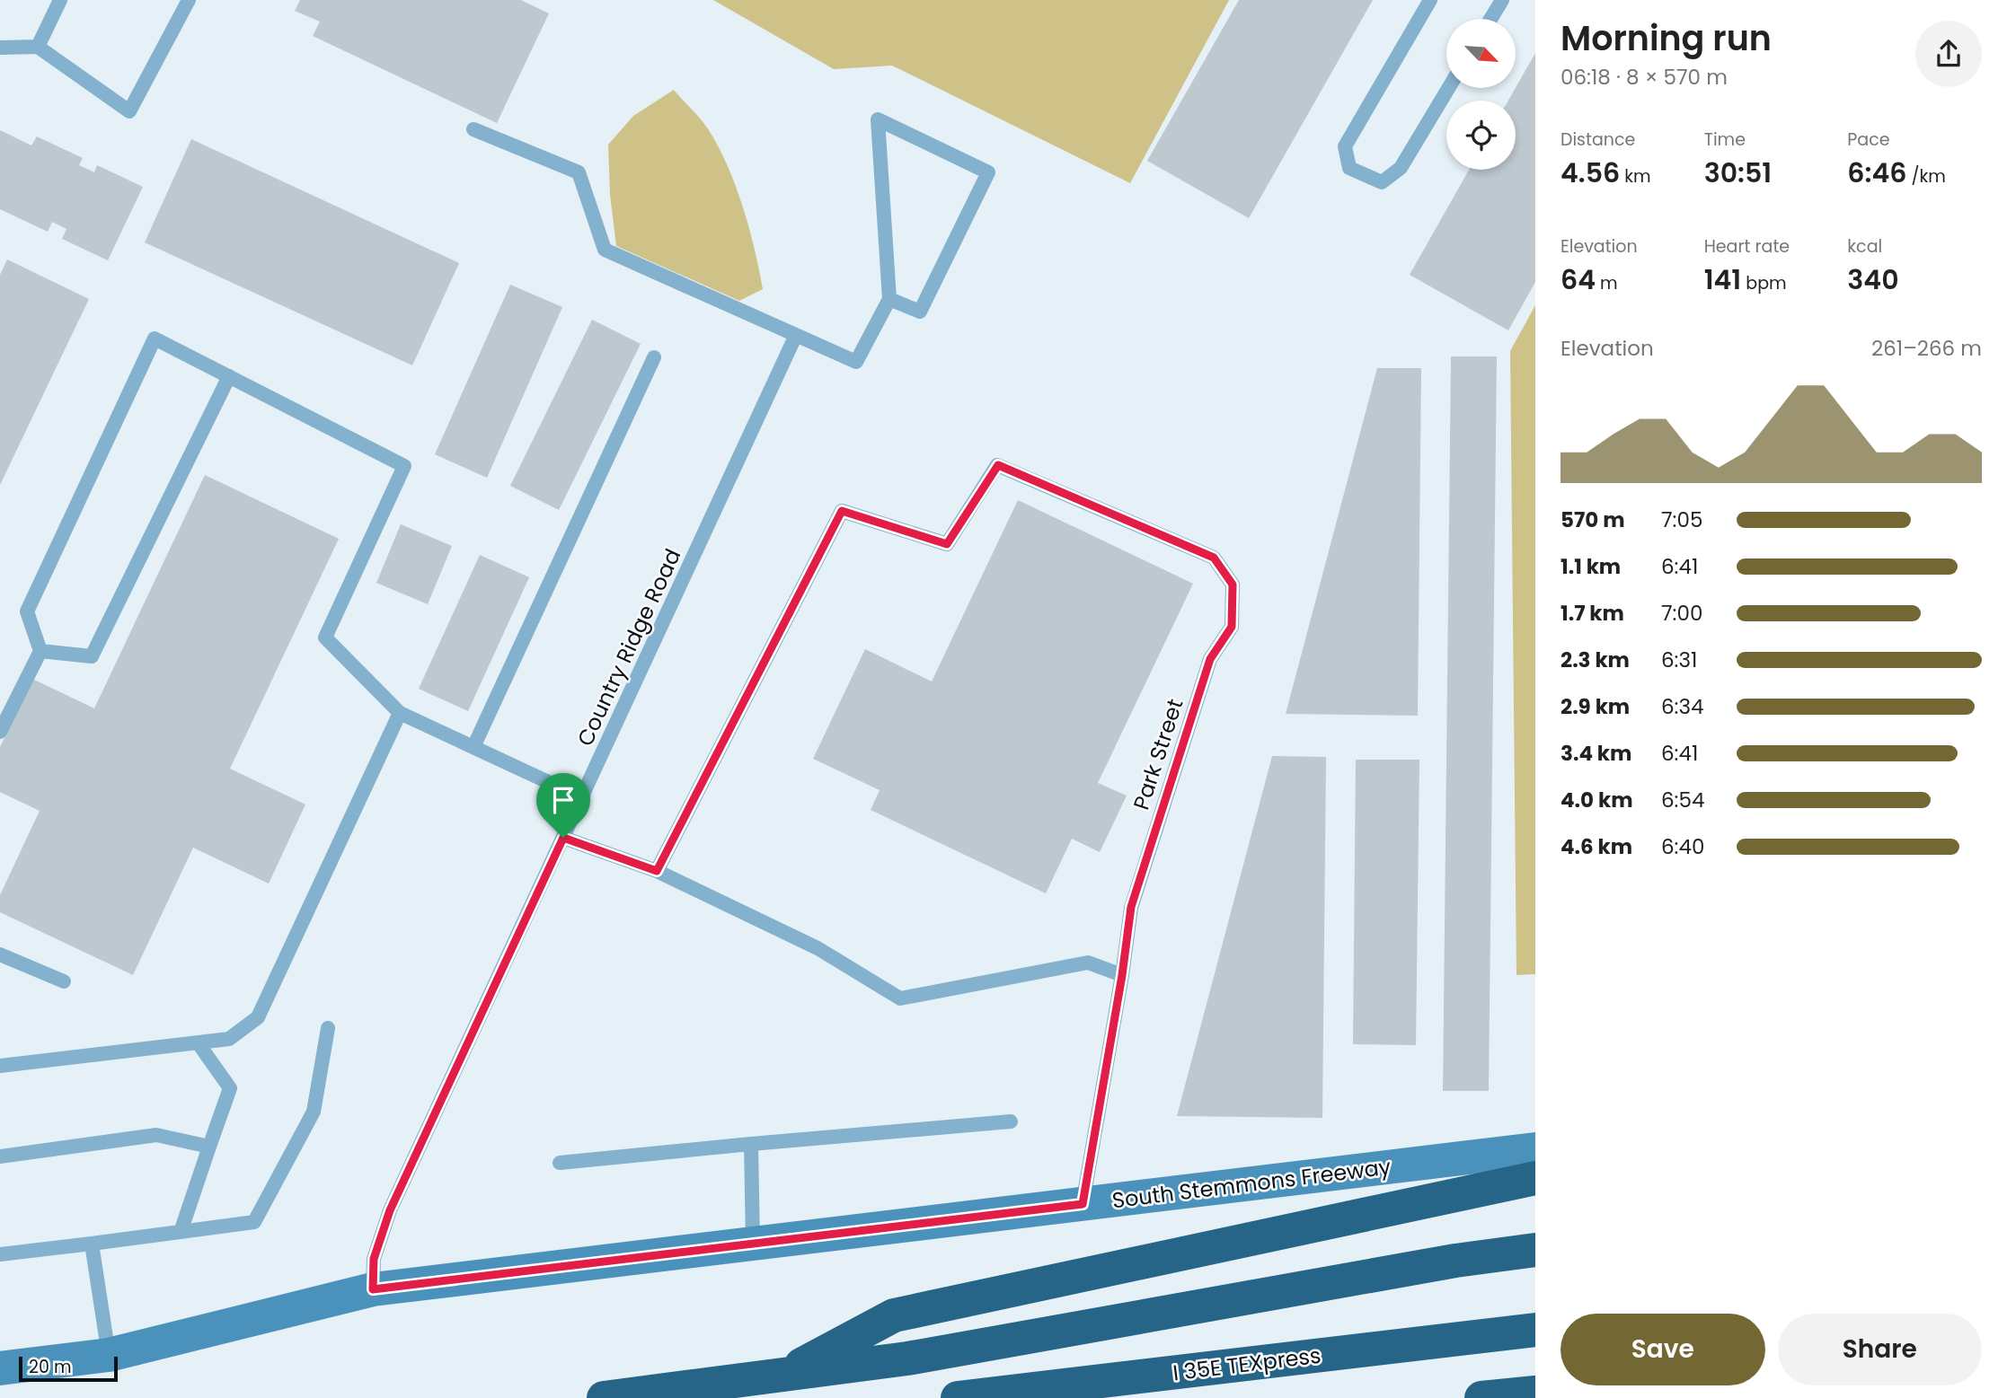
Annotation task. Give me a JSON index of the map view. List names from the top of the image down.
{
  "streets": {
    "highway": ["I 35E TEXpress"],
    "main road": ["South Stemmons Freeway"],
    "lane": ["Country Ridge Road", "Park Street"]
  },
  "crossings": [
    ["Country Ridge Road", "South Stemmons Freeway"],
    ["Park Street", "South Stemmons Freeway"]
  ],
  "scale_bar": "20 m",
  "north": "bottom right",
  "page": {
    "heading": ["Morning run", "06:18 · 8 × 570 m"],
    "stats": [
      ["Distance", "4.56 km"],
      ["Time", "30:51"],
      ["Pace", "6:46 /km"],
      ["Elevation", "64 m"],
      ["Heart rate", "141 bpm"],
      ["kcal", "340"]
    ],
    "chart": ["Elevation", "261–266 m"],
    "list": [
      {
        "name": "570 m",
        "note": "7:05"
      },
      {
        "name": "1.1 km",
        "note": "6:41"
      },
      {
        "name": "1.7 km",
        "note": "7:00"
      },
      {
        "name": "2.3 km",
        "note": "6:31"
      },
      {
        "name": "2.9 km",
        "note": "6:34"
      },
      {
        "name": "3.4 km",
        "note": "6:41"
      },
      {
        "name": "4.0 km",
        "note": "6:54"
      },
      {
        "name": "4.6 km",
        "note": "6:40"
      }
    ],
    "buttons": ["Save", "Share"],
    "scale": "20 m"
  }
}
